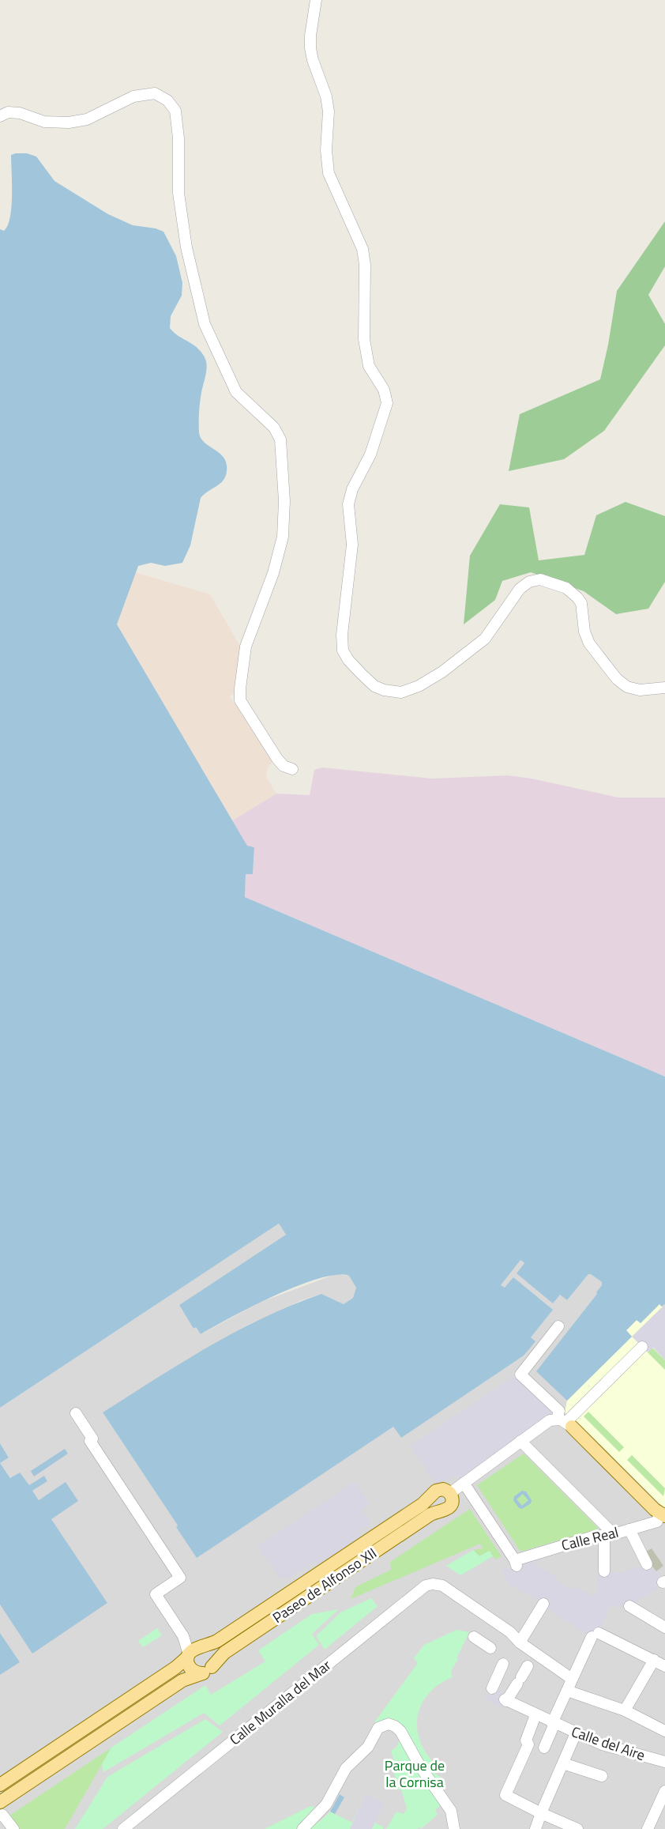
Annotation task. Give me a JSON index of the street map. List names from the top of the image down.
{
  "streets": {
    "main road": ["Paseo de Alfonso XII"],
    "street": ["Calle Real", "Calle Muralla del Mar", "Calle del Aire"]
  },
  "parks": ["Parque de la Cornisa"]
}
